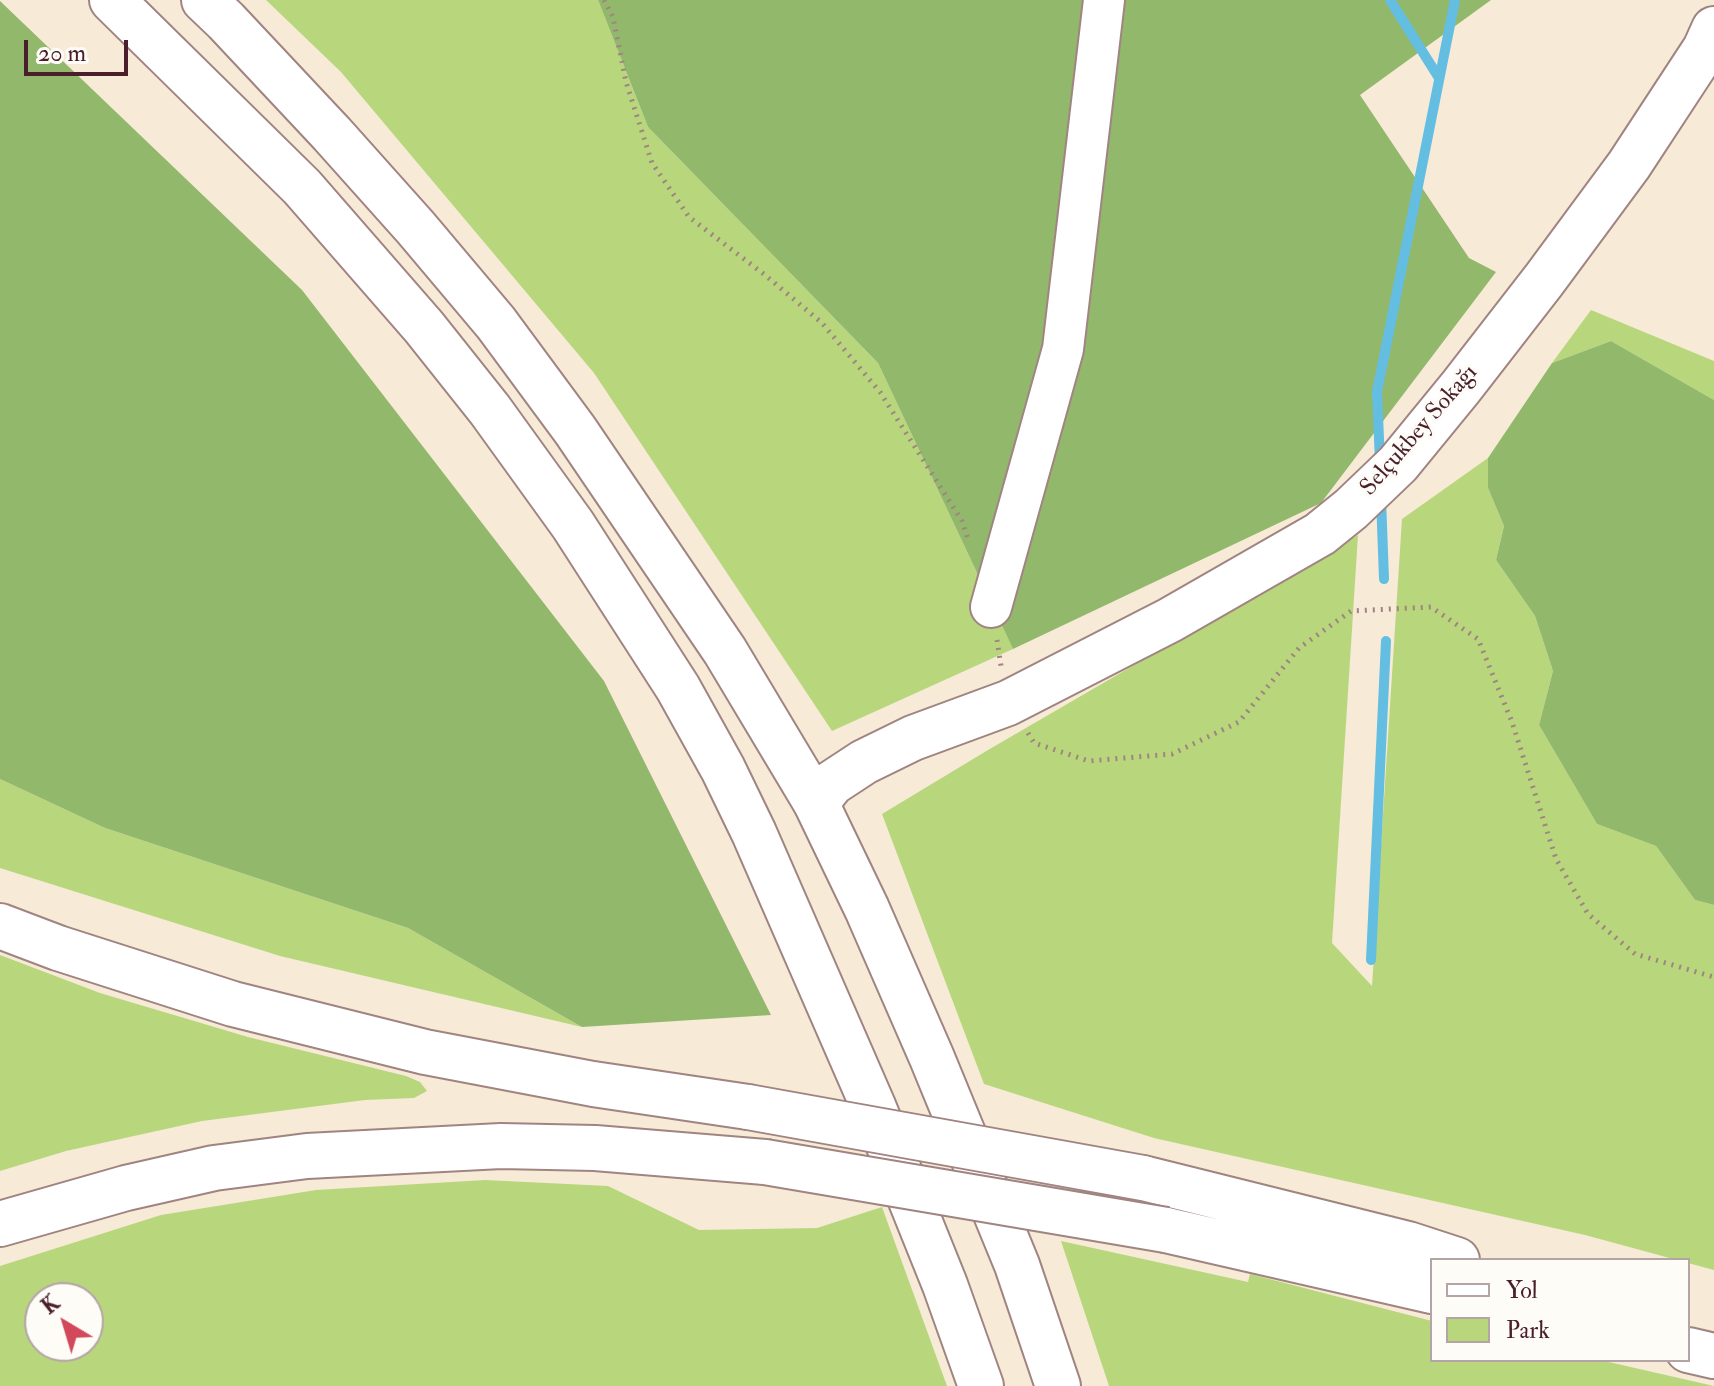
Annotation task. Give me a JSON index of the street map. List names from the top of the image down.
{
  "streets": {
    "main road": ["Selçukbey Sokağı"]
  },
  "legend": ["Yol", "Park"],
  "scale_bar": "20 m",
  "north": "top left"
}
